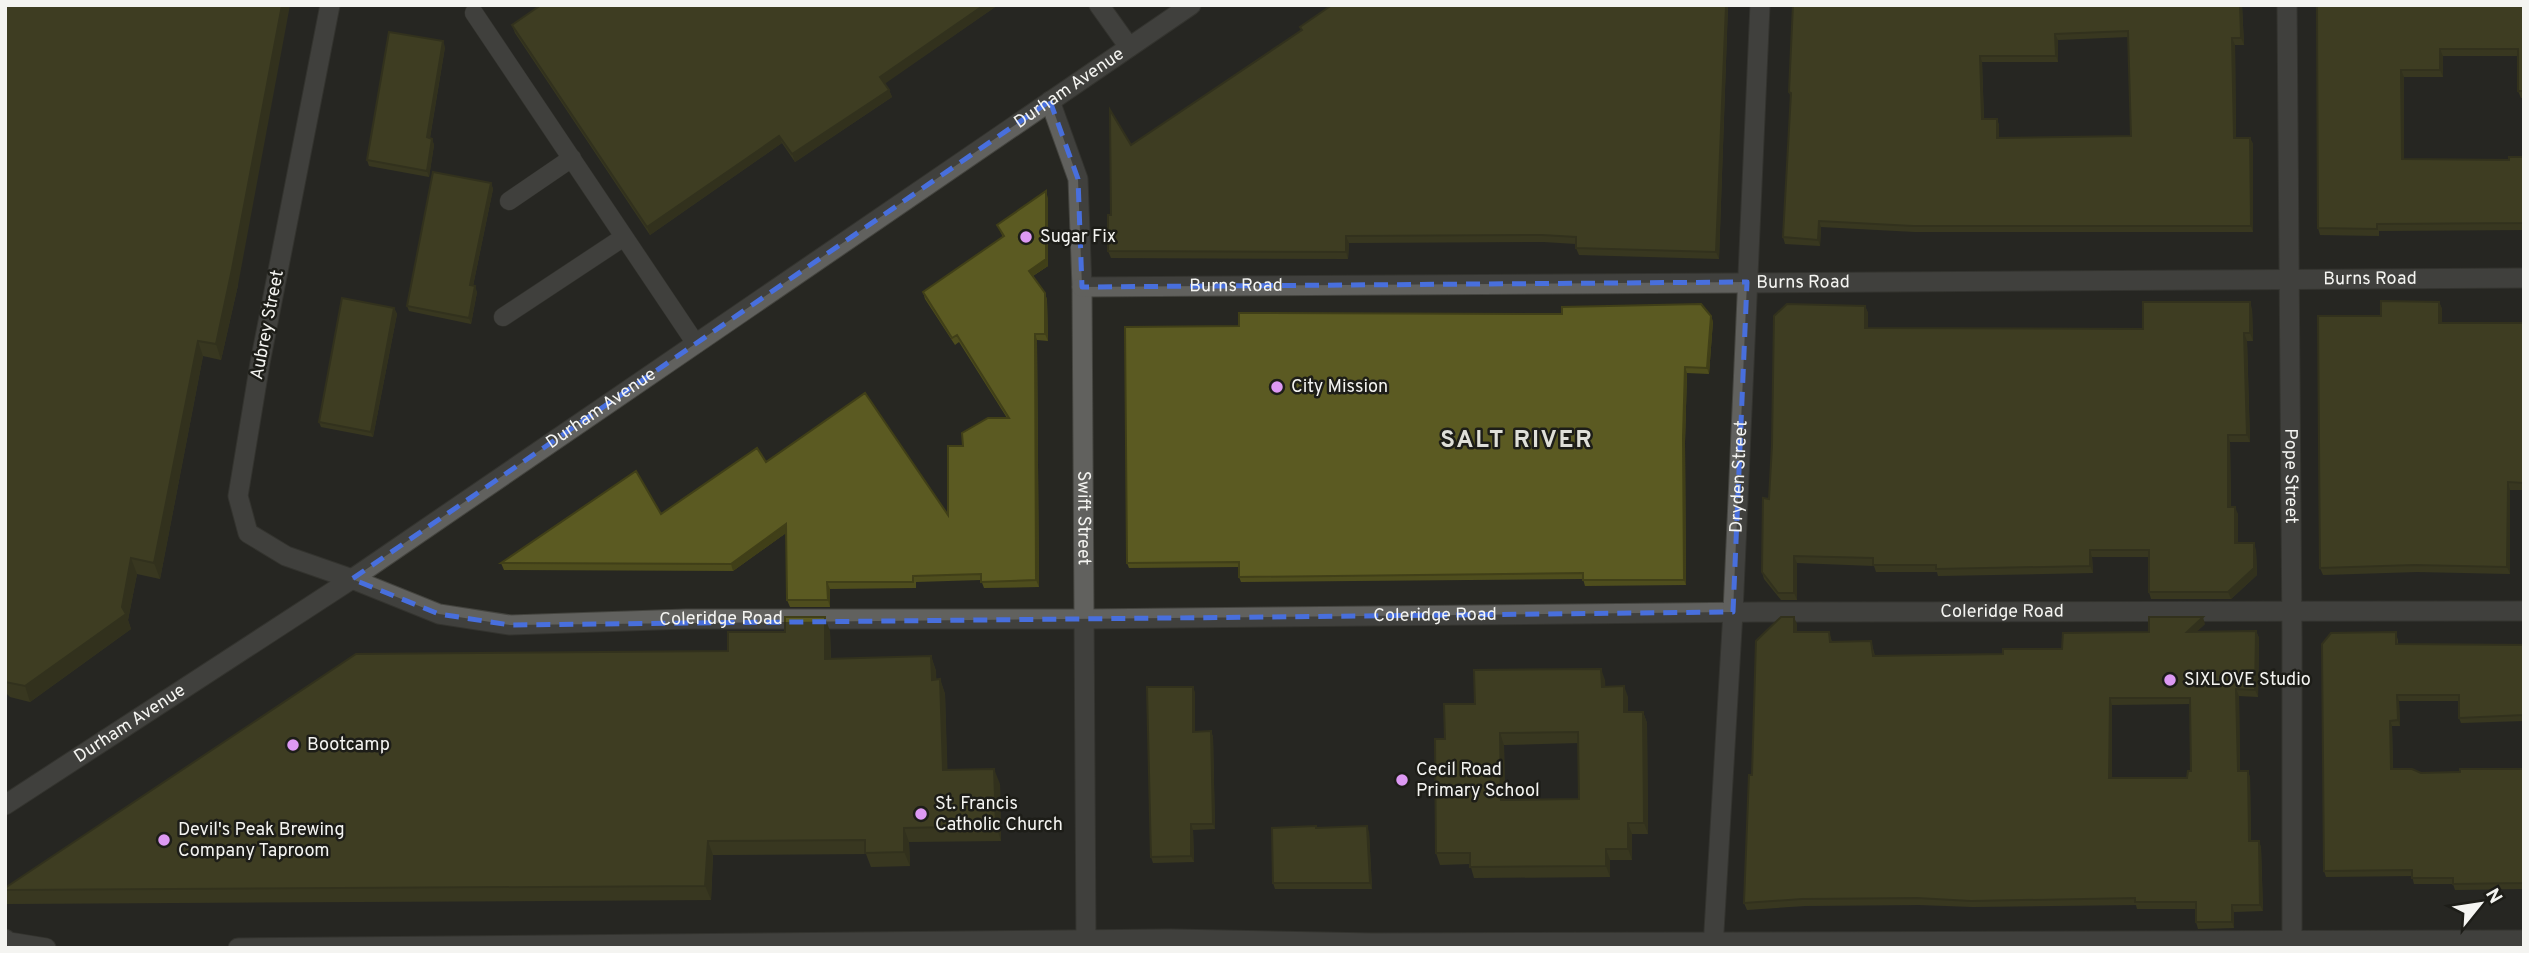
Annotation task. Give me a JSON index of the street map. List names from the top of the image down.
{
  "streets": {
    "street": [
      "Durham Avenue",
      "Burns Road",
      "Aubrey Street",
      "Dryden Street",
      "Pope Street",
      "Swift Street",
      "Coleridge Road"
    ]
  },
  "crossings": [
    ["Durham Avenue", "Aubrey Street"],
    ["Durham Avenue", "Swift Street"],
    ["Durham Avenue", "Coleridge Road"],
    ["Burns Road", "Dryden Street"],
    ["Burns Road", "Pope Street"],
    ["Burns Road", "Swift Street"],
    ["Aubrey Street", "Coleridge Road"],
    ["Dryden Street", "Coleridge Road"],
    ["Pope Street", "Coleridge Road"],
    ["Swift Street", "Coleridge Road"]
  ],
  "districts": ["SALT RIVER"],
  "places": [
    "Sugar Fix",
    "City Mission",
    "SIXLOVE Studio",
    "Bootcamp",
    "Cecil Road Primary School",
    "St. Francis Catholic Church",
    "Devil's Peak Brewing Company Taproom"
  ],
  "north": "top right"
}
